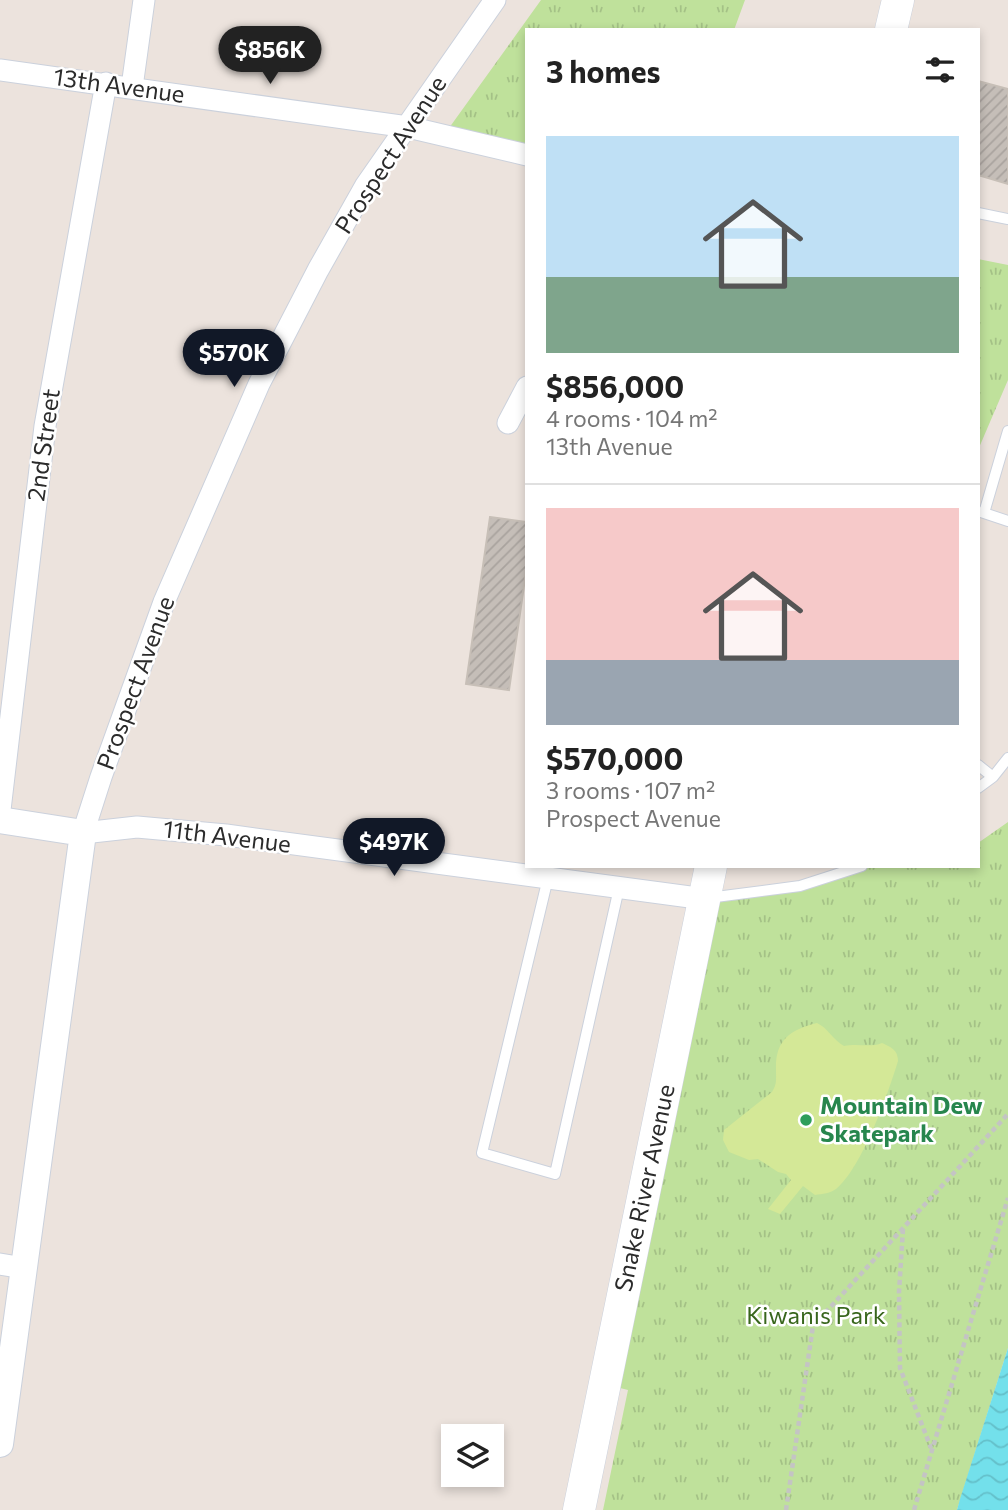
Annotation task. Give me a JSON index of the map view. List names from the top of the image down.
{
  "streets": {
    "main road": ["Snake River Avenue"],
    "street": [
      "13th Avenue",
      "Prospect Avenue",
      "2nd Street",
      "11th Avenue"
    ]
  },
  "crossings": [
    ["13th Avenue", "Prospect Avenue"],
    ["13th Avenue", "2nd Street"],
    ["Prospect Avenue", "11th Avenue"],
    ["11th Avenue", "Snake River Avenue"]
  ],
  "parks": ["Kiwanis Park"],
  "places": ["Mountain Dew Skatepark"],
  "page": {
    "price": ["$856K", "$570K", "$497K"],
    "heading": "3 homes",
    "list": [
      {
        "name": "$856,000",
        "note": "4 rooms · 104 m² · 13th Avenue"
      },
      {
        "name": "$570,000",
        "note": "3 rooms · 107 m² · Prospect Avenue"
      }
    ]
  }
}
